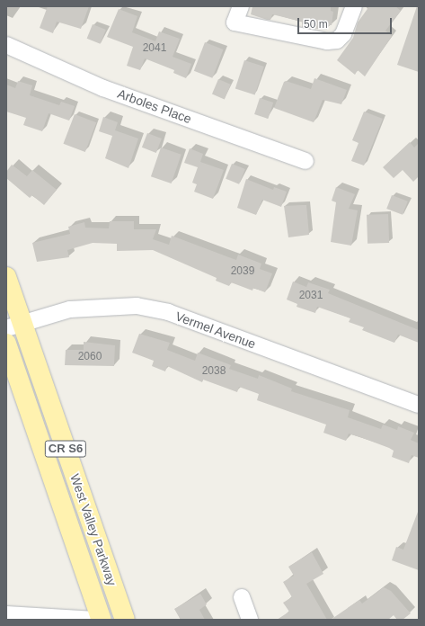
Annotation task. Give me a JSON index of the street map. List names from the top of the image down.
{
  "streets": {
    "main road": ["CR S6", "West Valley Parkway"],
    "street": ["Arboles Place", "Vermel Avenue"]
  },
  "crossings": [
    ["Vermel Avenue", "West Valley Parkway"]
  ],
  "house_numbers": [
    "2041",
    "2039",
    "2031",
    "2060",
    "2038"
  ],
  "scale_bar": "50 m"
}
